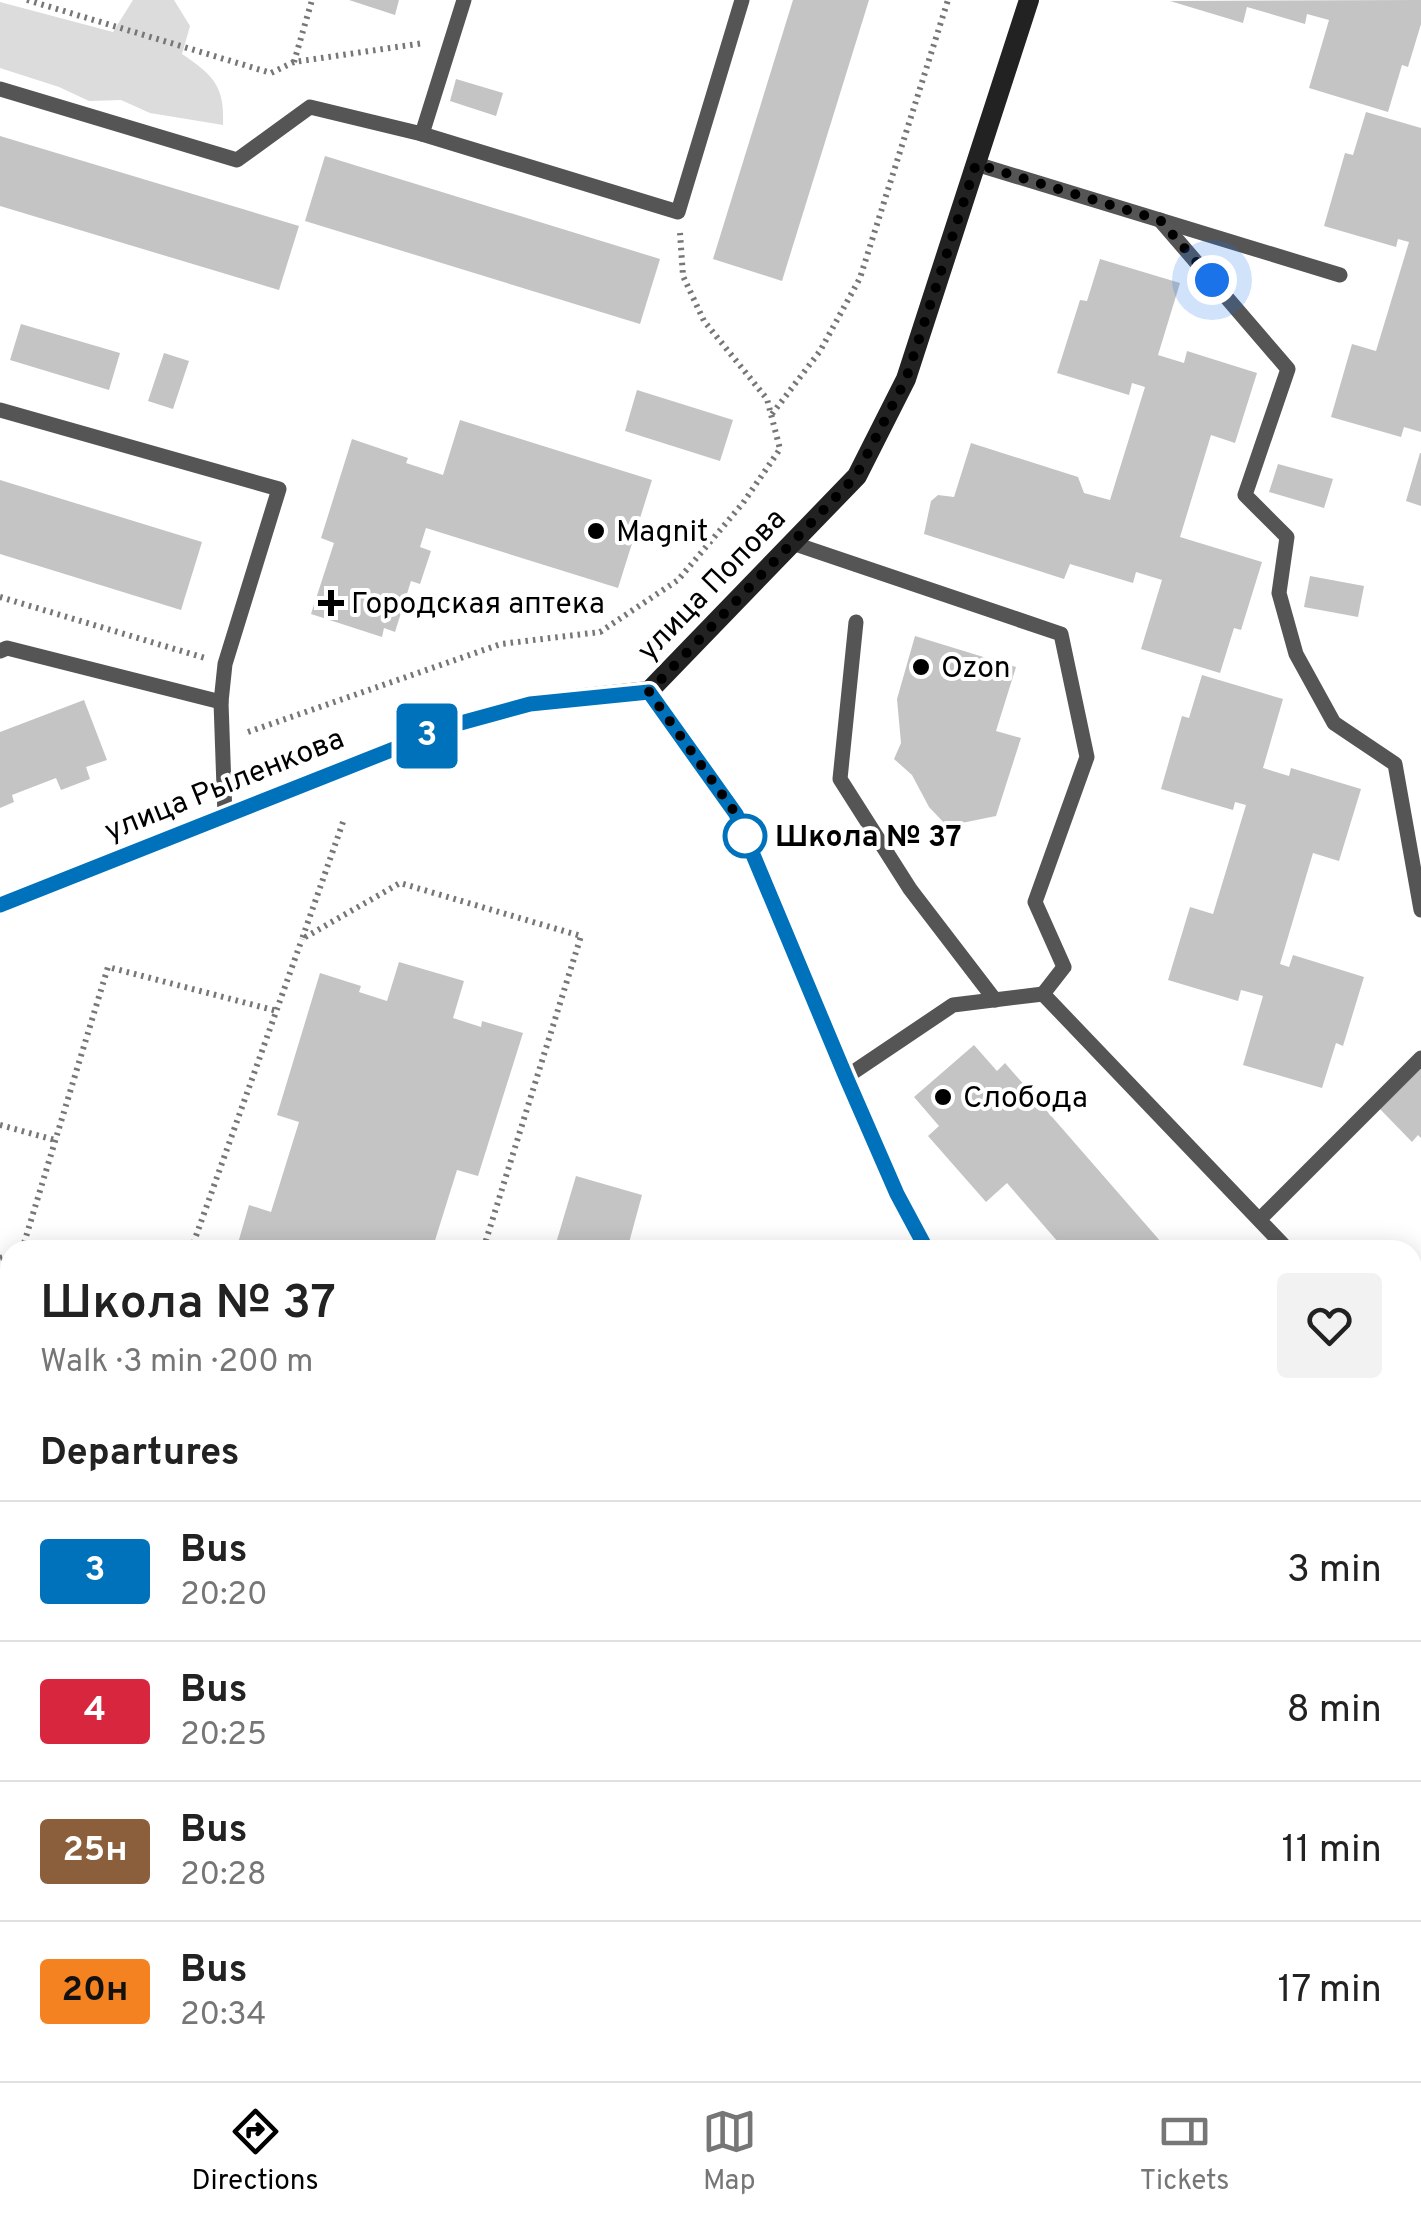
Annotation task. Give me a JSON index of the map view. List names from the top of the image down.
{
  "streets": {
    "street": ["улица Попова", "улица Рыленкова"]
  },
  "crossings": [
    ["улица Попова", "улица Рыленкова"]
  ],
  "places": {
    "other": [
      "Magnit",
      "Ozon",
      "Школа № 37",
      "Слобода"
    ],
    "health": ["Городская аптека"]
  },
  "lines": ["bus line 3"],
  "page": {
    "on_map": "3",
    "heading": [
      ["Школа № 37", "Walk · 3 min · 200 m"],
      "Departures"
    ],
    "list": [
      {
        "mark": "3",
        "name": "Bus",
        "note": "20:20",
        "value": "3 min"
      },
      {
        "mark": "4",
        "name": "Bus",
        "note": "20:25",
        "value": "8 min"
      },
      {
        "mark": "25н",
        "name": "Bus",
        "note": "20:28",
        "value": "11 min"
      },
      {
        "mark": "20н",
        "name": "Bus",
        "note": "20:34",
        "value": "17 min"
      }
    ],
    "tabs": ["Directions", "Map", "Tickets"]
  }
}
